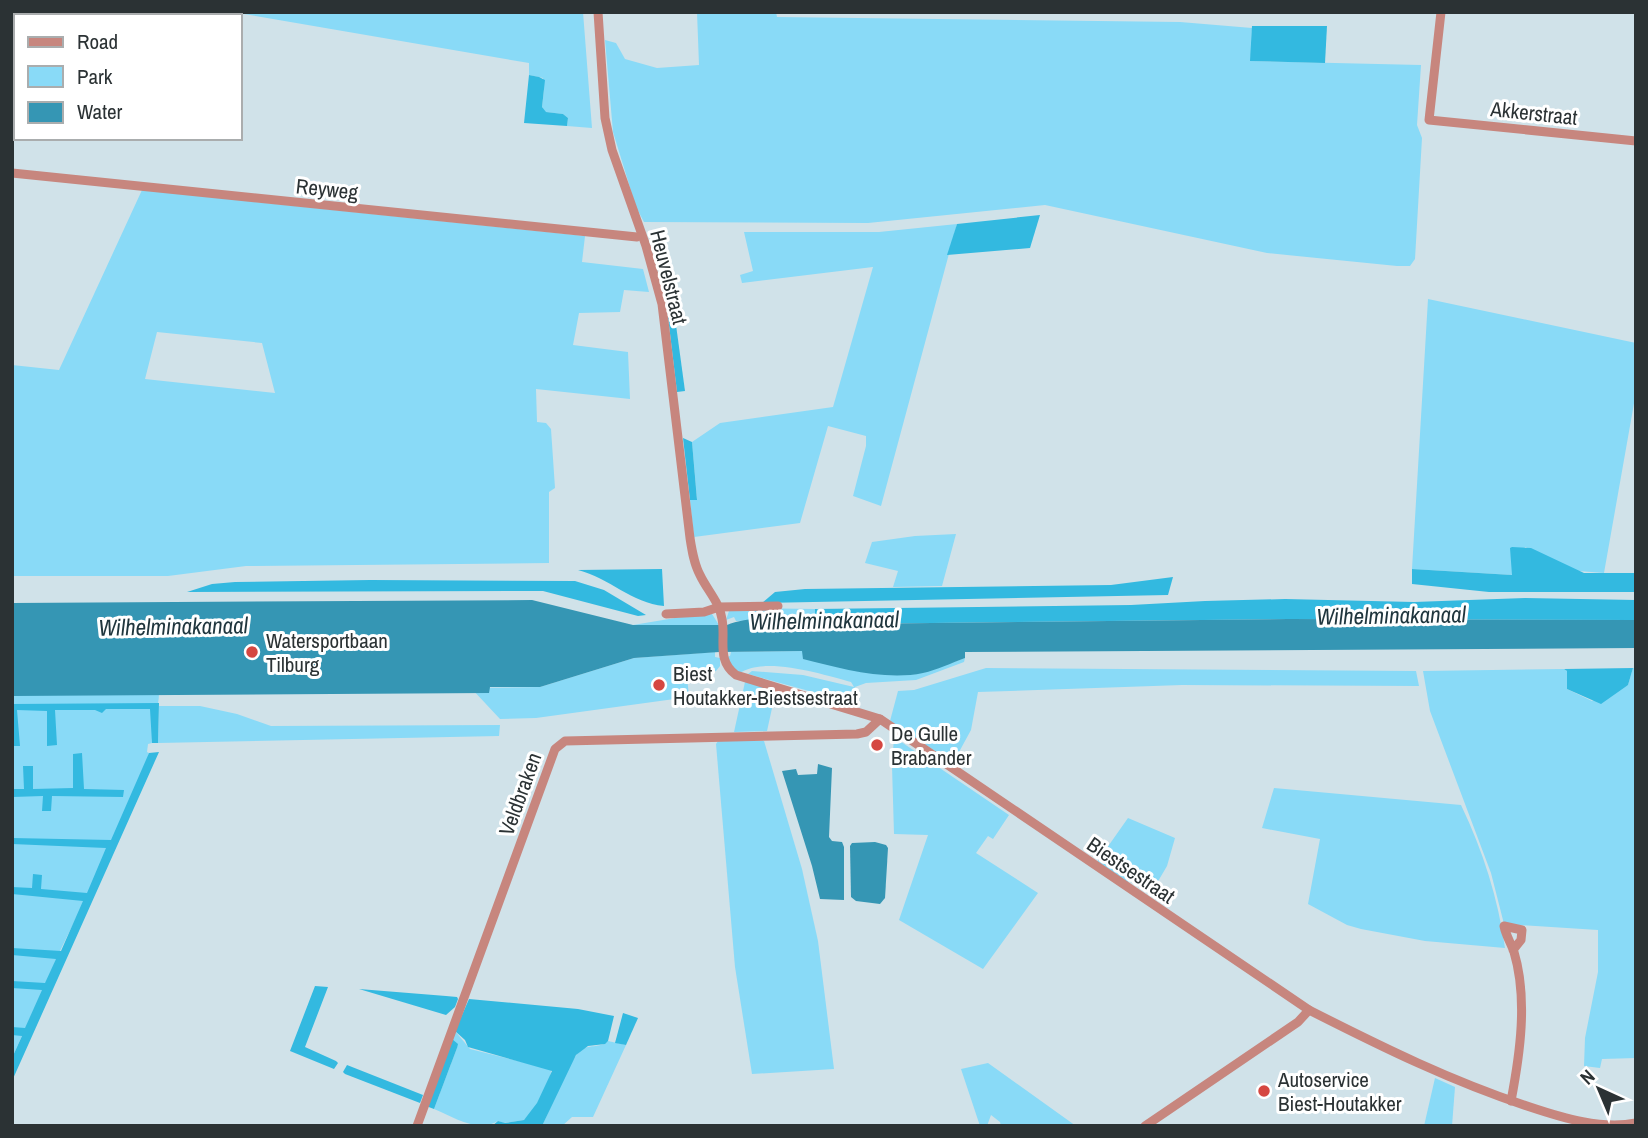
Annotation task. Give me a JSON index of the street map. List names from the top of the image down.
{
  "streets": {
    "street": [
      "Akkerstraat",
      "Reyweg",
      "Heuvelstraat",
      "Veldbraken",
      "Biestsestraat"
    ]
  },
  "crossings": [
    ["Heuvelstraat", "Biestsestraat"],
    ["Veldbraken", "Biestsestraat"]
  ],
  "water": ["Wilhelminakanaal"],
  "places": [
    "Watersportbaan Tilburg",
    "Biest Houtakker-Biestsestraat",
    "De Gulle Brabander",
    "Autoservice Biest-Houtakker"
  ],
  "legend": ["Road", "Park", "Water"],
  "north": "top left"
}
